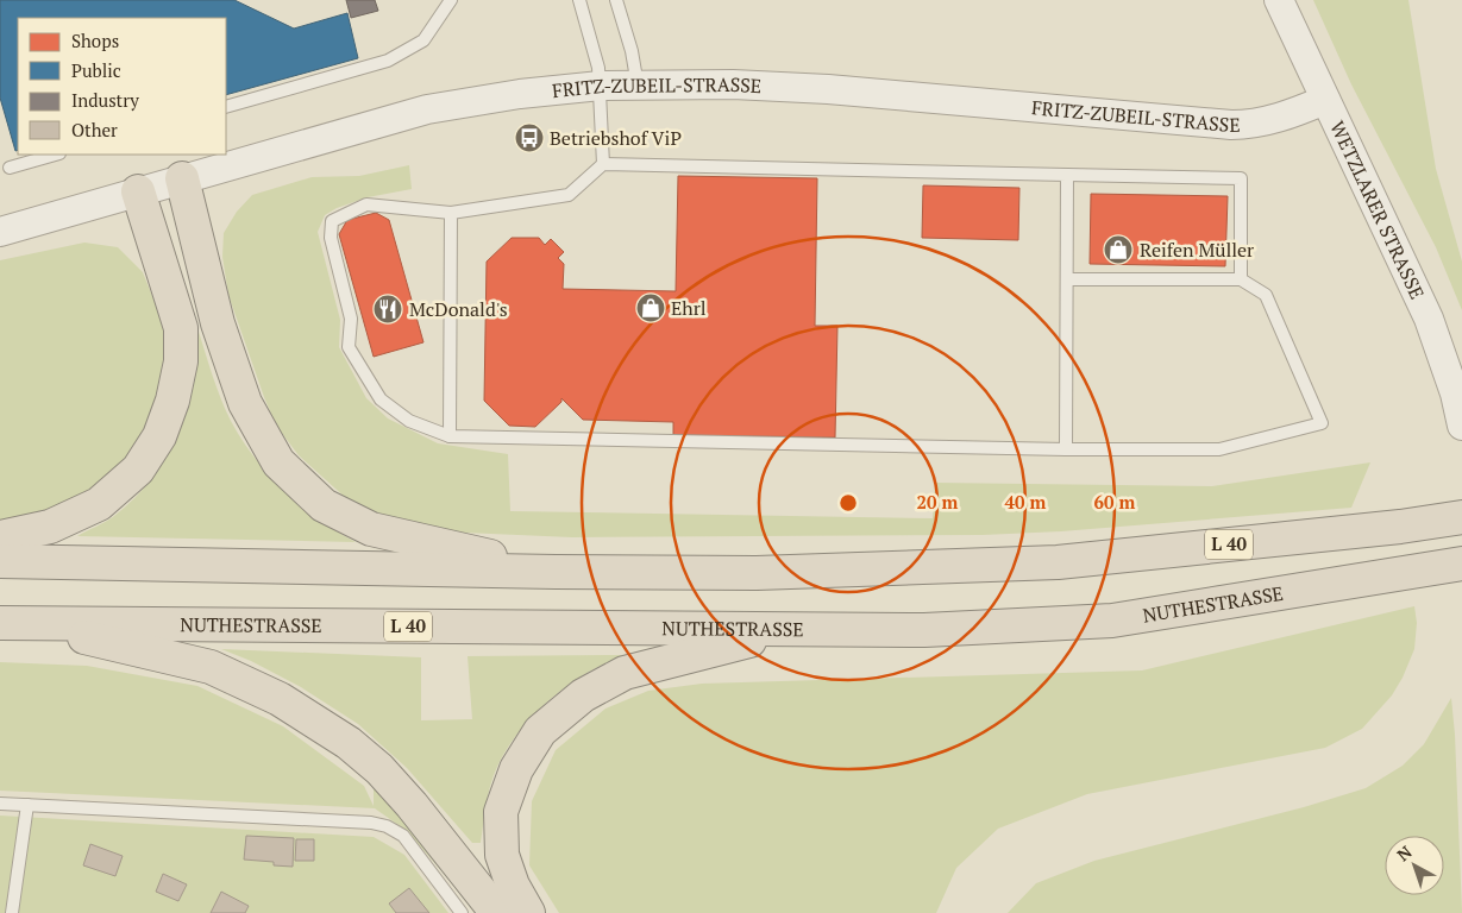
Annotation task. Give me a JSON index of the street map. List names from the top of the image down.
{
  "streets": {
    "highway": ["L 40", "NUTHESTRASSE"],
    "street": ["FRITZ-ZUBEIL-STRASSE", "WETZLARER STRASSE"]
  },
  "crossings": [
    ["FRITZ-ZUBEIL-STRASSE", "WETZLARER STRASSE"]
  ],
  "places": {
    "bus stop": ["Betriebshof ViP"],
    "shop": ["Reifen Müller", "Ehrl"],
    "restaurant": ["McDonald's"]
  },
  "legend": [
    "Shops",
    "Public",
    "Industry",
    "Other"
  ],
  "north": "top left",
  "rings": ["20 m", "40 m", "60 m"]
}
